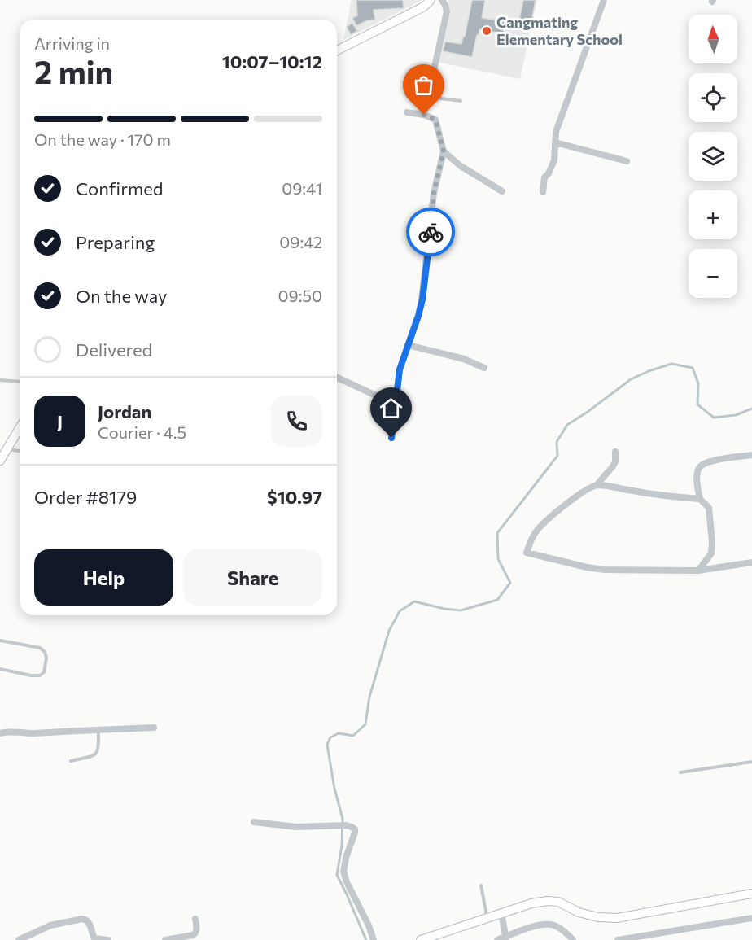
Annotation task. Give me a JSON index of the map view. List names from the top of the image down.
{
  "places": ["Cangmating Elementary School"],
  "north": "top",
  "page": {
    "map_buttons": ["+", "−"],
    "heading": ["2 min", "Arriving in", "10:07–10:12"],
    "panel": [
      "Jordan",
      "Courier · 4.5",
      "Order #8179",
      "$10.97"
    ],
    "bar": "On the way · 170 m",
    "list": [
      ["Confirmed", "09:41"],
      ["Preparing", "09:42"],
      ["On the way", "09:50"],
      "Delivered"
    ],
    "round": "J",
    "buttons": ["Help", "Share"]
  }
}
